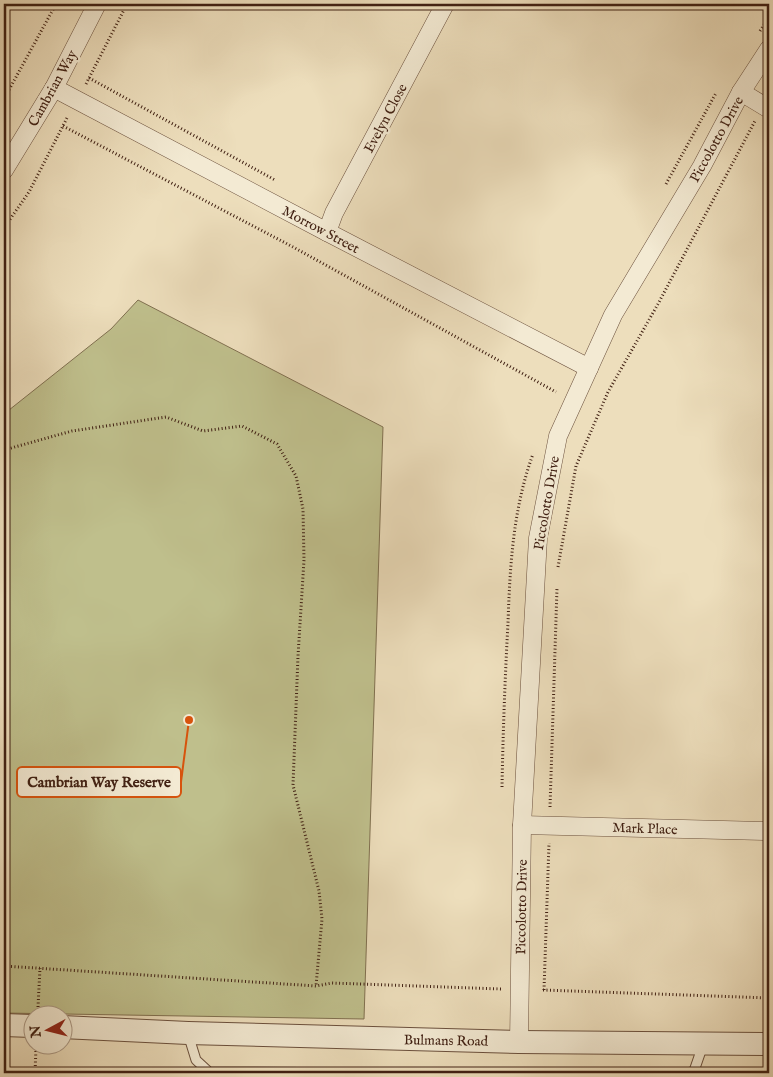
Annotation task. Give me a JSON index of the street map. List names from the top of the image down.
{
  "streets": {
    "street": [
      "Cambrian Way",
      "Evelyn Close",
      "Piccolotto Drive",
      "Morrow Street",
      "Mark Place",
      "Bulmans Road"
    ]
  },
  "crossings": [
    ["Cambrian Way", "Morrow Street"],
    ["Evelyn Close", "Morrow Street"],
    ["Piccolotto Drive", "Morrow Street"],
    ["Piccolotto Drive", "Mark Place"],
    ["Piccolotto Drive", "Bulmans Road"]
  ],
  "places": ["Cambrian Way Reserve"],
  "north": "left"
}
